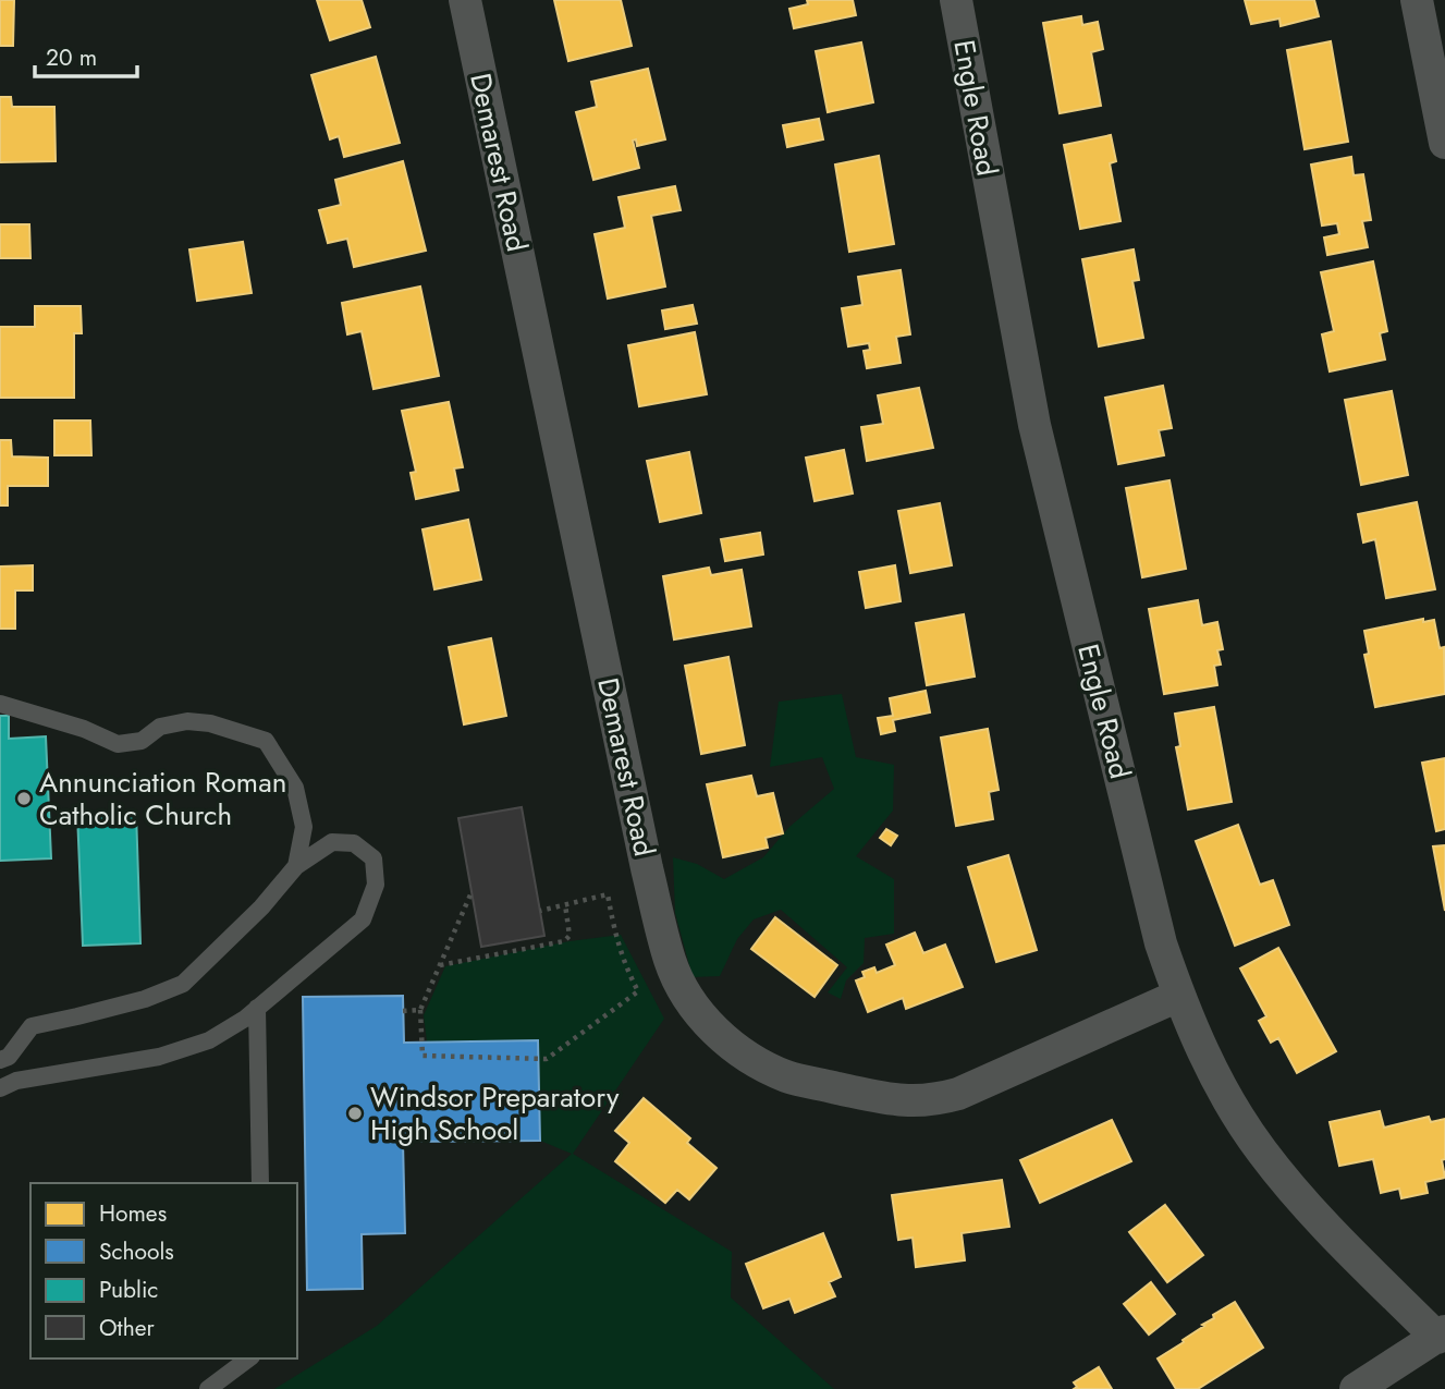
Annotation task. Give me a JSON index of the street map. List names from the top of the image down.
{
  "streets": {
    "street": ["Engle Road", "Demarest Road"]
  },
  "crossings": [
    ["Engle Road", "Demarest Road"]
  ],
  "places": ["Annunciation Roman Catholic Church", "Windsor Preparatory High School"],
  "legend": [
    "Homes",
    "Schools",
    "Public",
    "Other"
  ],
  "scale_bar": "20 m"
}
